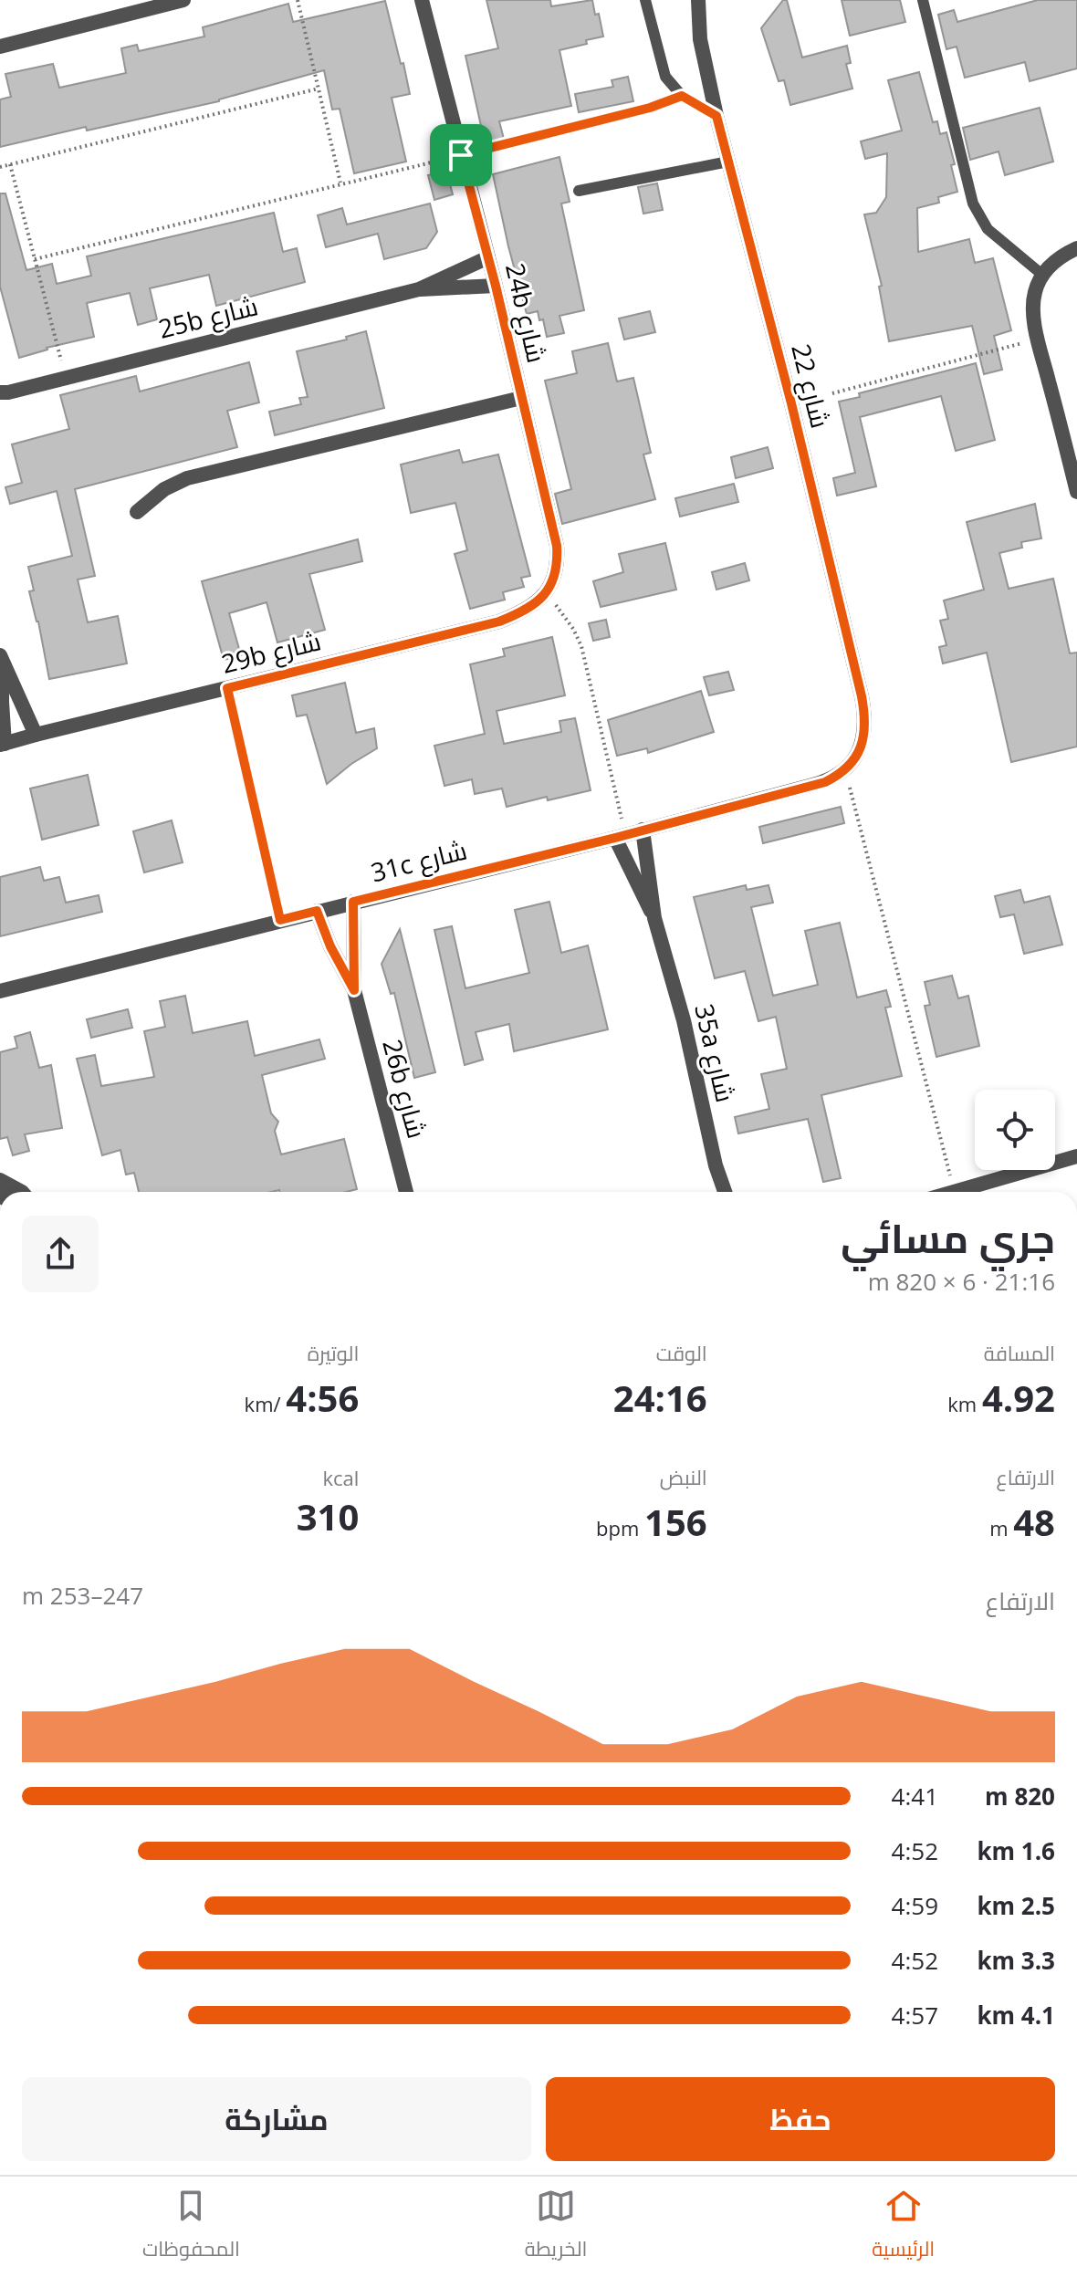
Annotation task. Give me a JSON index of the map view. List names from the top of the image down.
{
  "streets": {
    "street": [
      "24b شارع",
      "25b شارع",
      "شارع 22",
      "29b شارع",
      "31c شارع",
      "35a شارع",
      "26b شارع"
    ]
  },
  "crossings": [
    ["24b شارع", "25b شارع"],
    ["24b شارع", "29b شارع"],
    ["شارع 22", "31c شارع"],
    ["31c شارع", "35a شارع"],
    ["31c شارع", "26b شارع"]
  ],
  "page": {
    "heading": ["جري مسائي", "21:16 · 6 × 820 m"],
    "stats": [
      ["المسافة", "4.92 km"],
      ["الوقت", "24:16"],
      ["الوتيرة", "4:56 /km"],
      ["الارتفاع", "48 m"],
      ["النبض", "156 bpm"],
      ["kcal", "310"]
    ],
    "chart": ["الارتفاع", "247–253 m"],
    "list": [
      {
        "name": "820 m",
        "note": "4:41"
      },
      {
        "name": "1.6 km",
        "note": "4:52"
      },
      {
        "name": "2.5 km",
        "note": "4:59"
      },
      {
        "name": "3.3 km",
        "note": "4:52"
      },
      {
        "name": "4.1 km",
        "note": "4:57"
      }
    ],
    "buttons": ["حفظ", "مشاركة"],
    "tabs": ["الرئيسية", "الخريطة", "المحفوظات"]
  }
}
